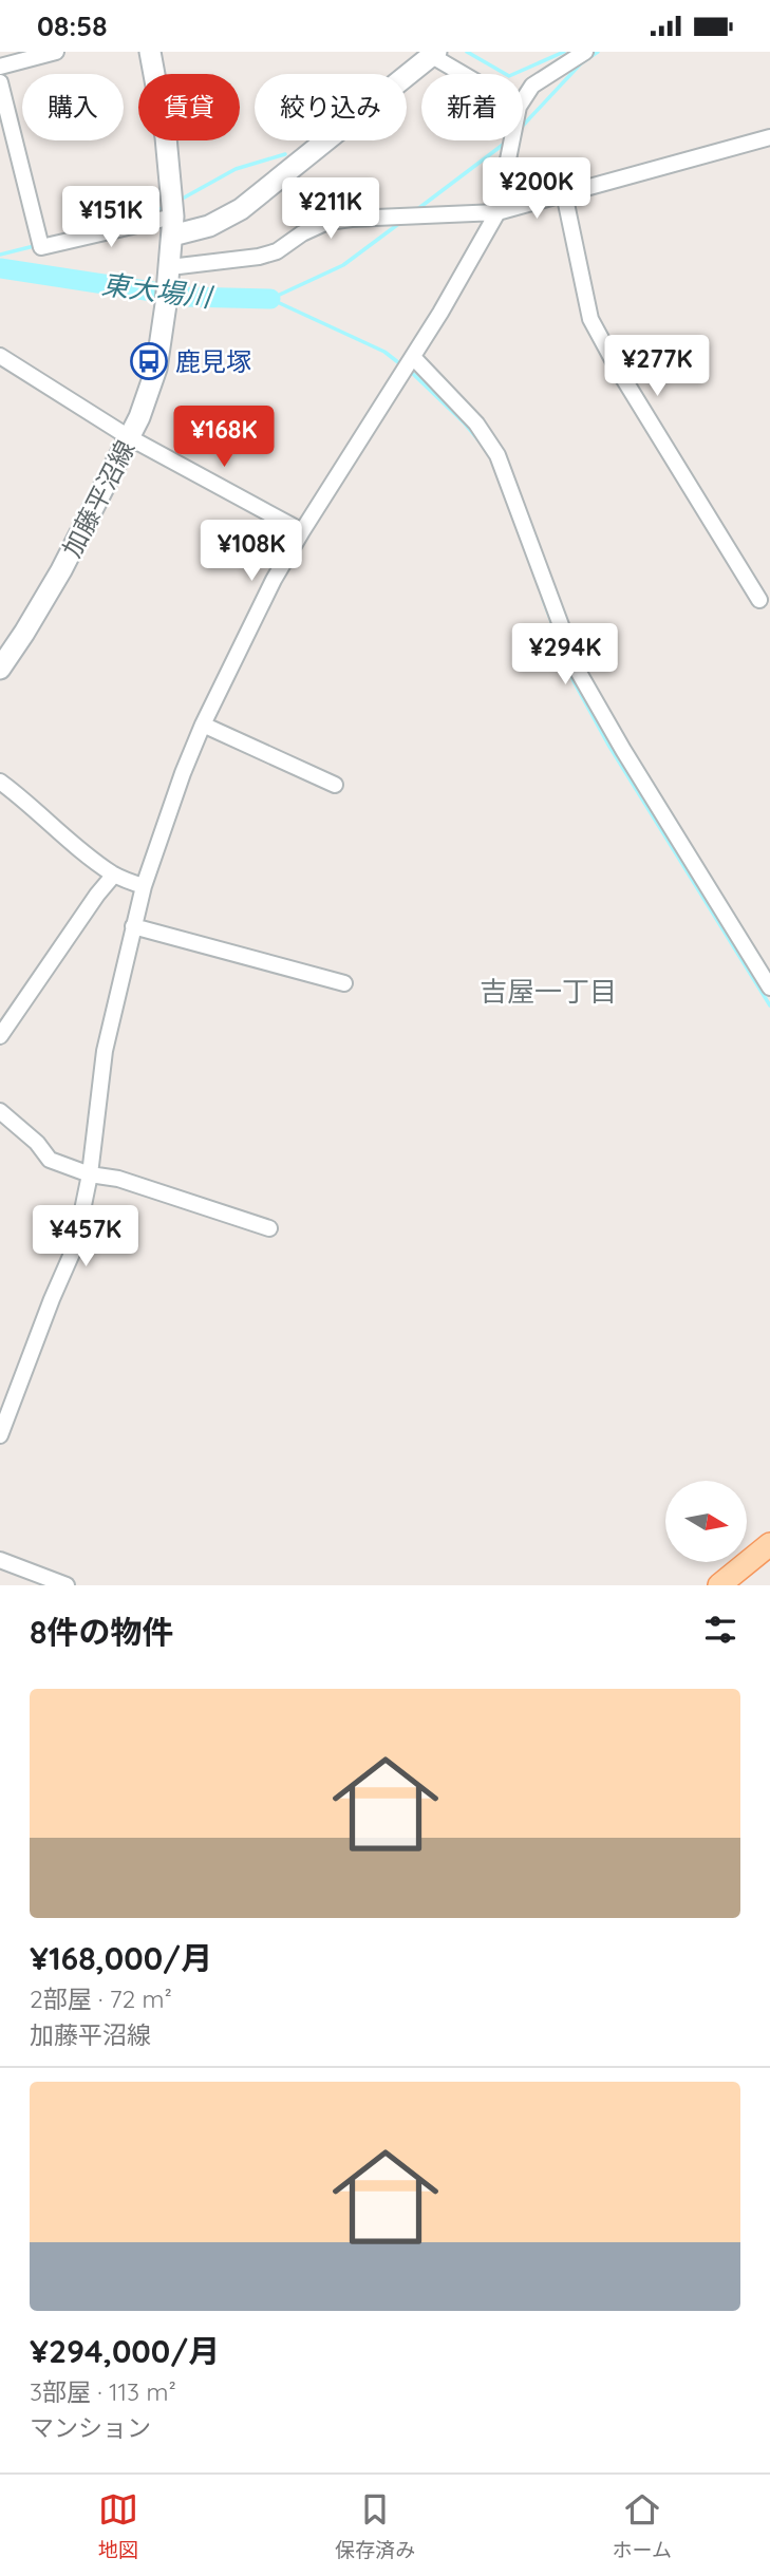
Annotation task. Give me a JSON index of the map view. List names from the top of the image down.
{
  "streets": {
    "main road": ["加藤平沼線"]
  },
  "districts": ["吉屋一丁目"],
  "water": ["東大場川"],
  "places": {
    "bus stop": ["鹿見塚"]
  },
  "north": "right",
  "page": {
    "status": "08:58",
    "chip": [
      "購入",
      "賃貸",
      "絞り込み",
      "新着"
    ],
    "price": [
      "¥200K",
      "¥211K",
      "¥151K",
      "¥277K",
      "¥168K",
      "¥108K",
      "¥294K",
      "¥457K"
    ],
    "heading": "8件の物件",
    "list": [
      {
        "name": "¥168,000/月",
        "note": "2部屋 · 72 m² · 加藤平沼線"
      },
      {
        "name": "¥294,000/月",
        "note": "3部屋 · 113 m² · マンション"
      }
    ],
    "tabs": ["地図", "保存済み", "ホーム"]
  }
}
